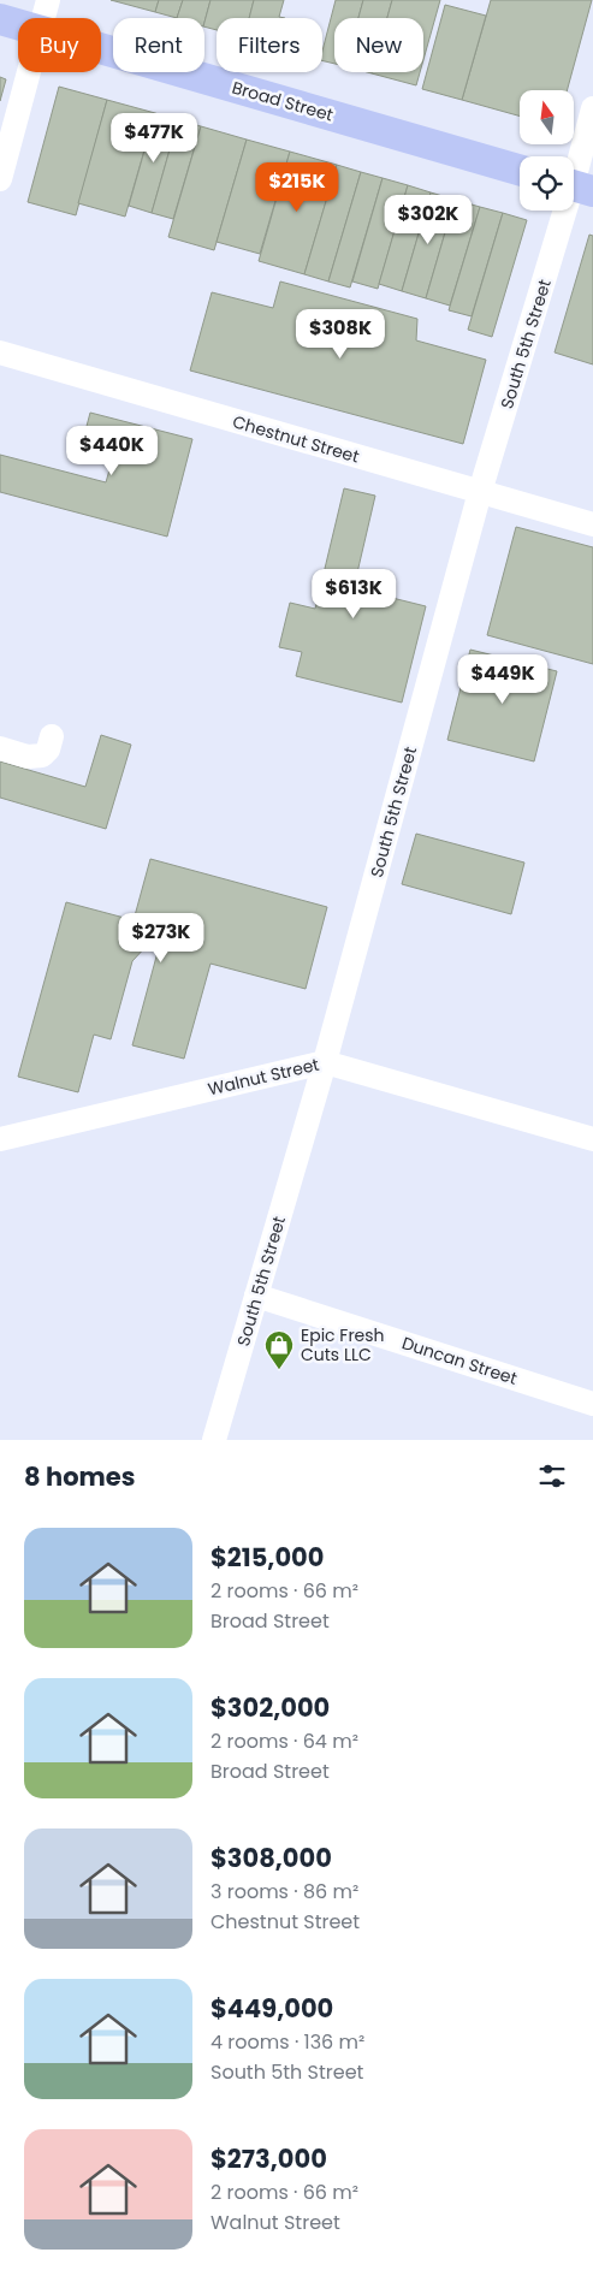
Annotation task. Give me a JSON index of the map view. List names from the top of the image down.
{
  "streets": {
    "main road": ["Broad Street"],
    "street": [
      "South 5th Street",
      "Chestnut Street",
      "Walnut Street",
      "Duncan Street"
    ]
  },
  "crossings": [
    ["South 5th Street", "Chestnut Street"],
    ["South 5th Street", "Walnut Street"],
    ["South 5th Street", "Duncan Street"]
  ],
  "places": {
    "shop": ["Epic Fresh Cuts LLC"]
  },
  "north": "top",
  "page": {
    "chip": [
      "Buy",
      "Rent",
      "Filters",
      "New"
    ],
    "price": [
      "$477K",
      "$215K",
      "$302K",
      "$308K",
      "$440K",
      "$613K",
      "$449K",
      "$273K"
    ],
    "heading": "8 homes",
    "list": [
      {
        "name": "$215,000",
        "note": "2 rooms · 66 m² · Broad Street"
      },
      {
        "name": "$302,000",
        "note": "2 rooms · 64 m² · Broad Street"
      },
      {
        "name": "$308,000",
        "note": "3 rooms · 86 m² · Chestnut Street"
      },
      {
        "name": "$449,000",
        "note": "4 rooms · 136 m² · South 5th Street"
      },
      {
        "name": "$273,000",
        "note": "2 rooms · 66 m² · Walnut Street"
      }
    ]
  }
}
